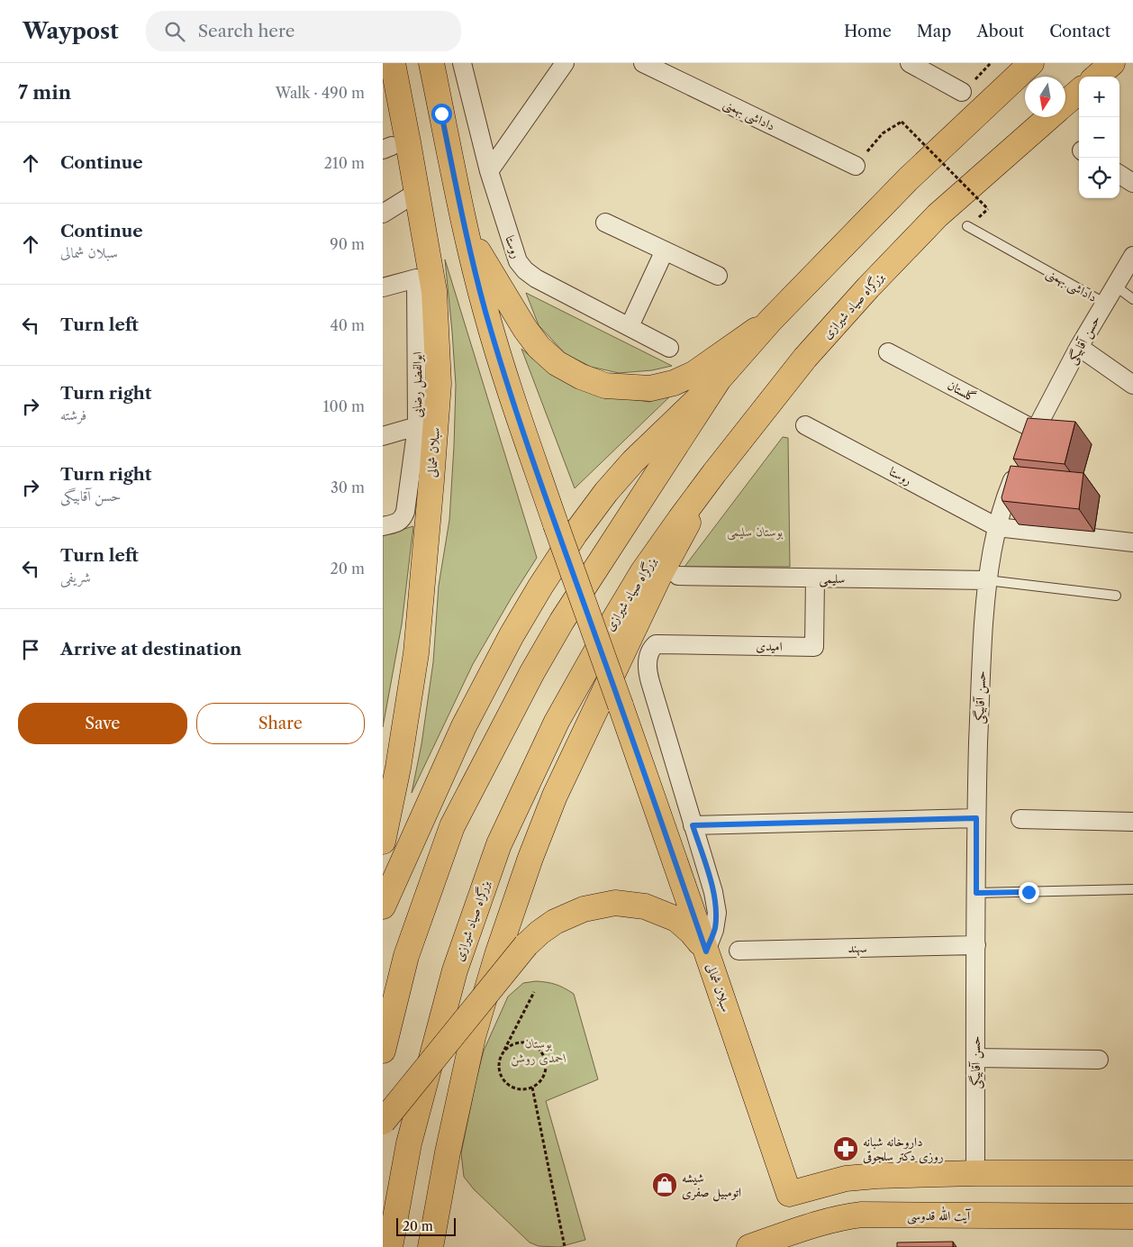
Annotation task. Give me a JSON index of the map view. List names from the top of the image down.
{
  "streets": {
    "main road": ["بزرگراه صیاد شیرازی", "سبلان شمالی", "آیت الله قدوسی"],
    "street": [
      "داداشی بهمنی",
      "روستا",
      "حسن آقابیگی",
      "ابوالفضل رضایی",
      "گلستان",
      "سلیمی",
      "امیدی",
      "سهند"
    ]
  },
  "crossings": [
    ["داداشی بهمنی", "حسن آقابیگی"],
    ["روستا", "حسن آقابیگی"],
    ["حسن آقابیگی", "گلستان"],
    ["حسن آقابیگی", "سبلان شمالی"],
    ["حسن آقابیگی", "سلیمی"],
    ["حسن آقابیگی", "سهند"],
    ["سلیمی", "امیدی"]
  ],
  "parks": ["بوستان سلیمی", "بوستان احمدی روشن"],
  "places": {
    "pharmacy": ["داروخانه شبانه روزی دکتر سلجوقی"],
    "shop": ["شیشه اتومبیل صفری"]
  },
  "scale_bar": "20 m",
  "north": "bottom",
  "page": {
    "header": "Waypost",
    "search": "Search here",
    "nav": [
      "Home",
      "Map",
      "About",
      "Contact"
    ],
    "heading": ["7 min", "Walk · 490 m"],
    "map_buttons": ["+", "−"],
    "list": [
      ["Continue", "210 m"],
      ["Continue", "سبلان شمالی", "90 m"],
      ["Turn left", "40 m"],
      ["Turn right", "فرشته", "100 m"],
      ["Turn right", "حسن آقابیگی", "30 m"],
      ["Turn left", "شریفی", "20 m"],
      "Arrive at destination"
    ],
    "buttons": ["Save", "Share"],
    "scale": "20 m"
  }
}
